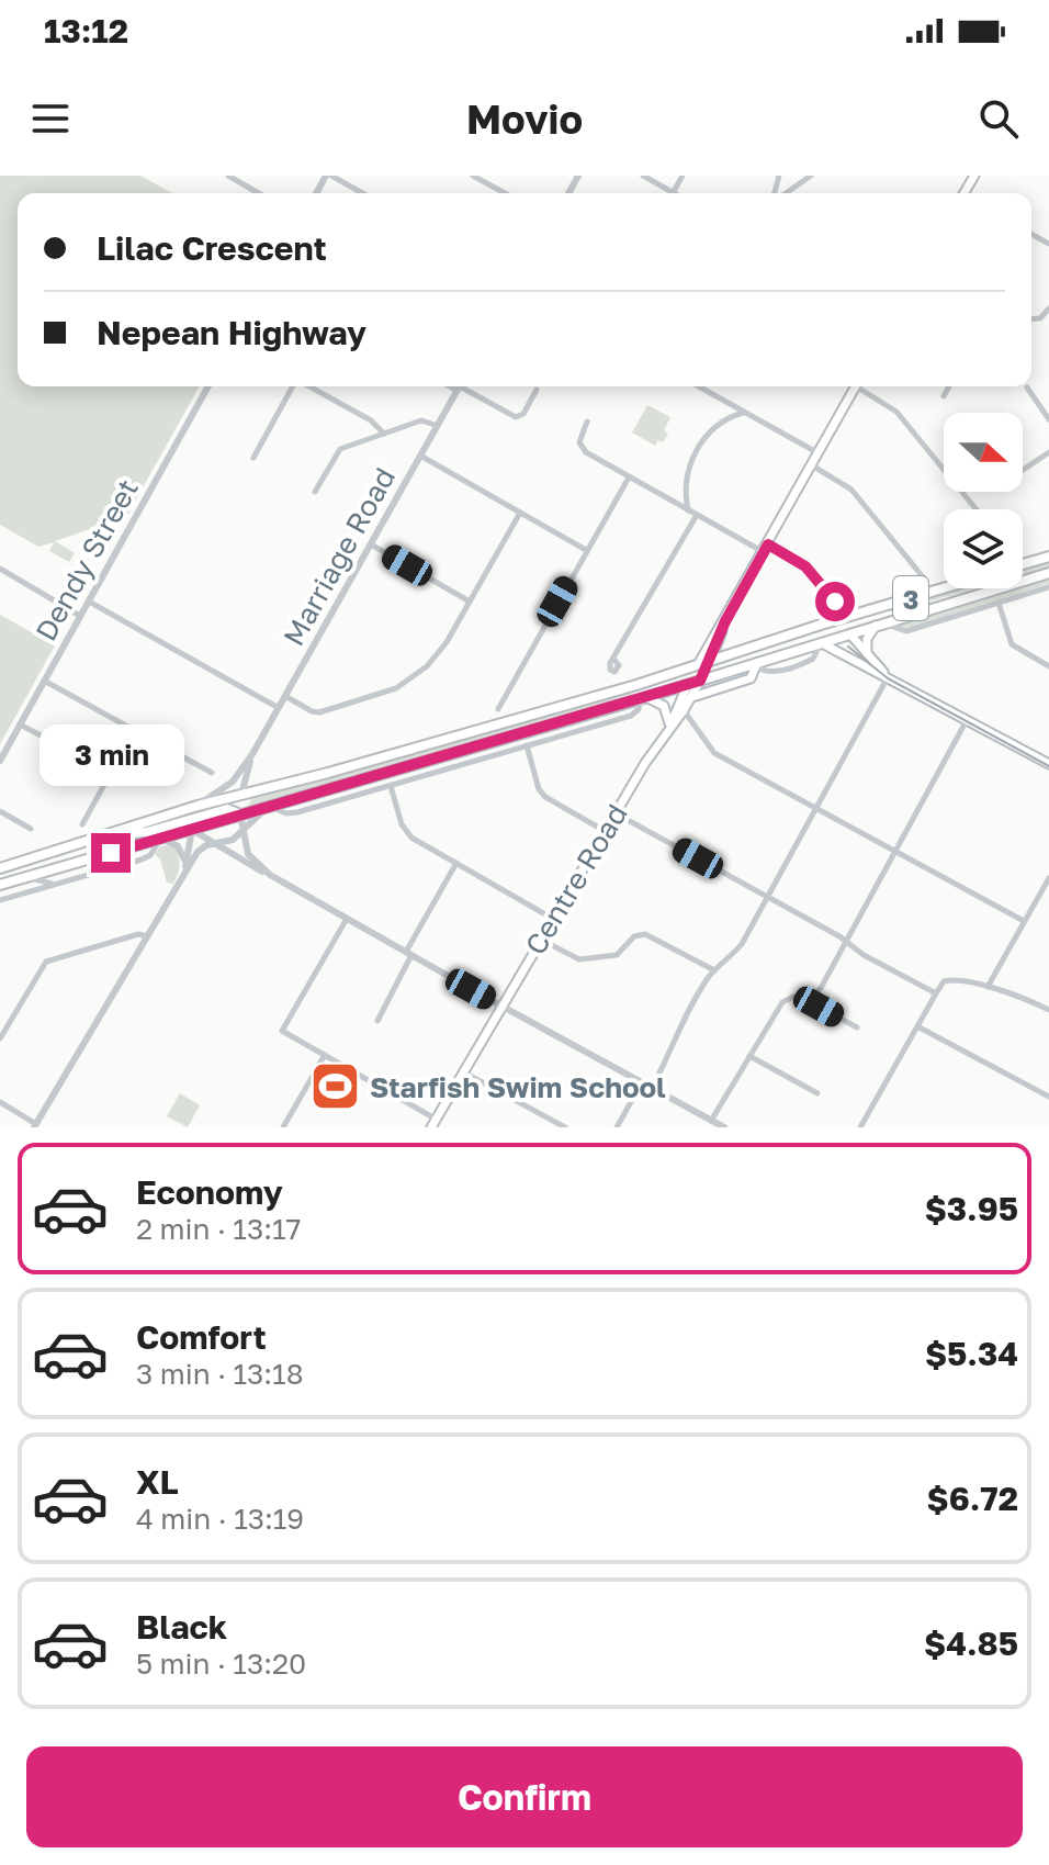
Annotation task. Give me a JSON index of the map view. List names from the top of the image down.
{
  "streets": {
    "highway": ["3", "Centre Road"],
    "street": ["Marriage Road", "Dendy Street"]
  },
  "crossings": [
    ["Marriage Road", "3"],
    ["3", "Centre Road"]
  ],
  "places": {
    "sports": ["Starfish Swim School"]
  },
  "north": "right",
  "page": {
    "status": "13:12",
    "header": "Movio",
    "banner": ["Lilac Crescent", "Nepean Highway"],
    "bubble": "3 min",
    "list": [
      {
        "name": "Economy",
        "note": "2 min · 13:17",
        "value": "$3.95"
      },
      {
        "name": "Comfort",
        "note": "3 min · 13:18",
        "value": "$5.34"
      },
      {
        "name": "XL",
        "note": "4 min · 13:19",
        "value": "$6.72"
      },
      {
        "name": "Black",
        "note": "5 min · 13:20",
        "value": "$4.85"
      }
    ],
    "buttons": "Confirm"
  }
}
